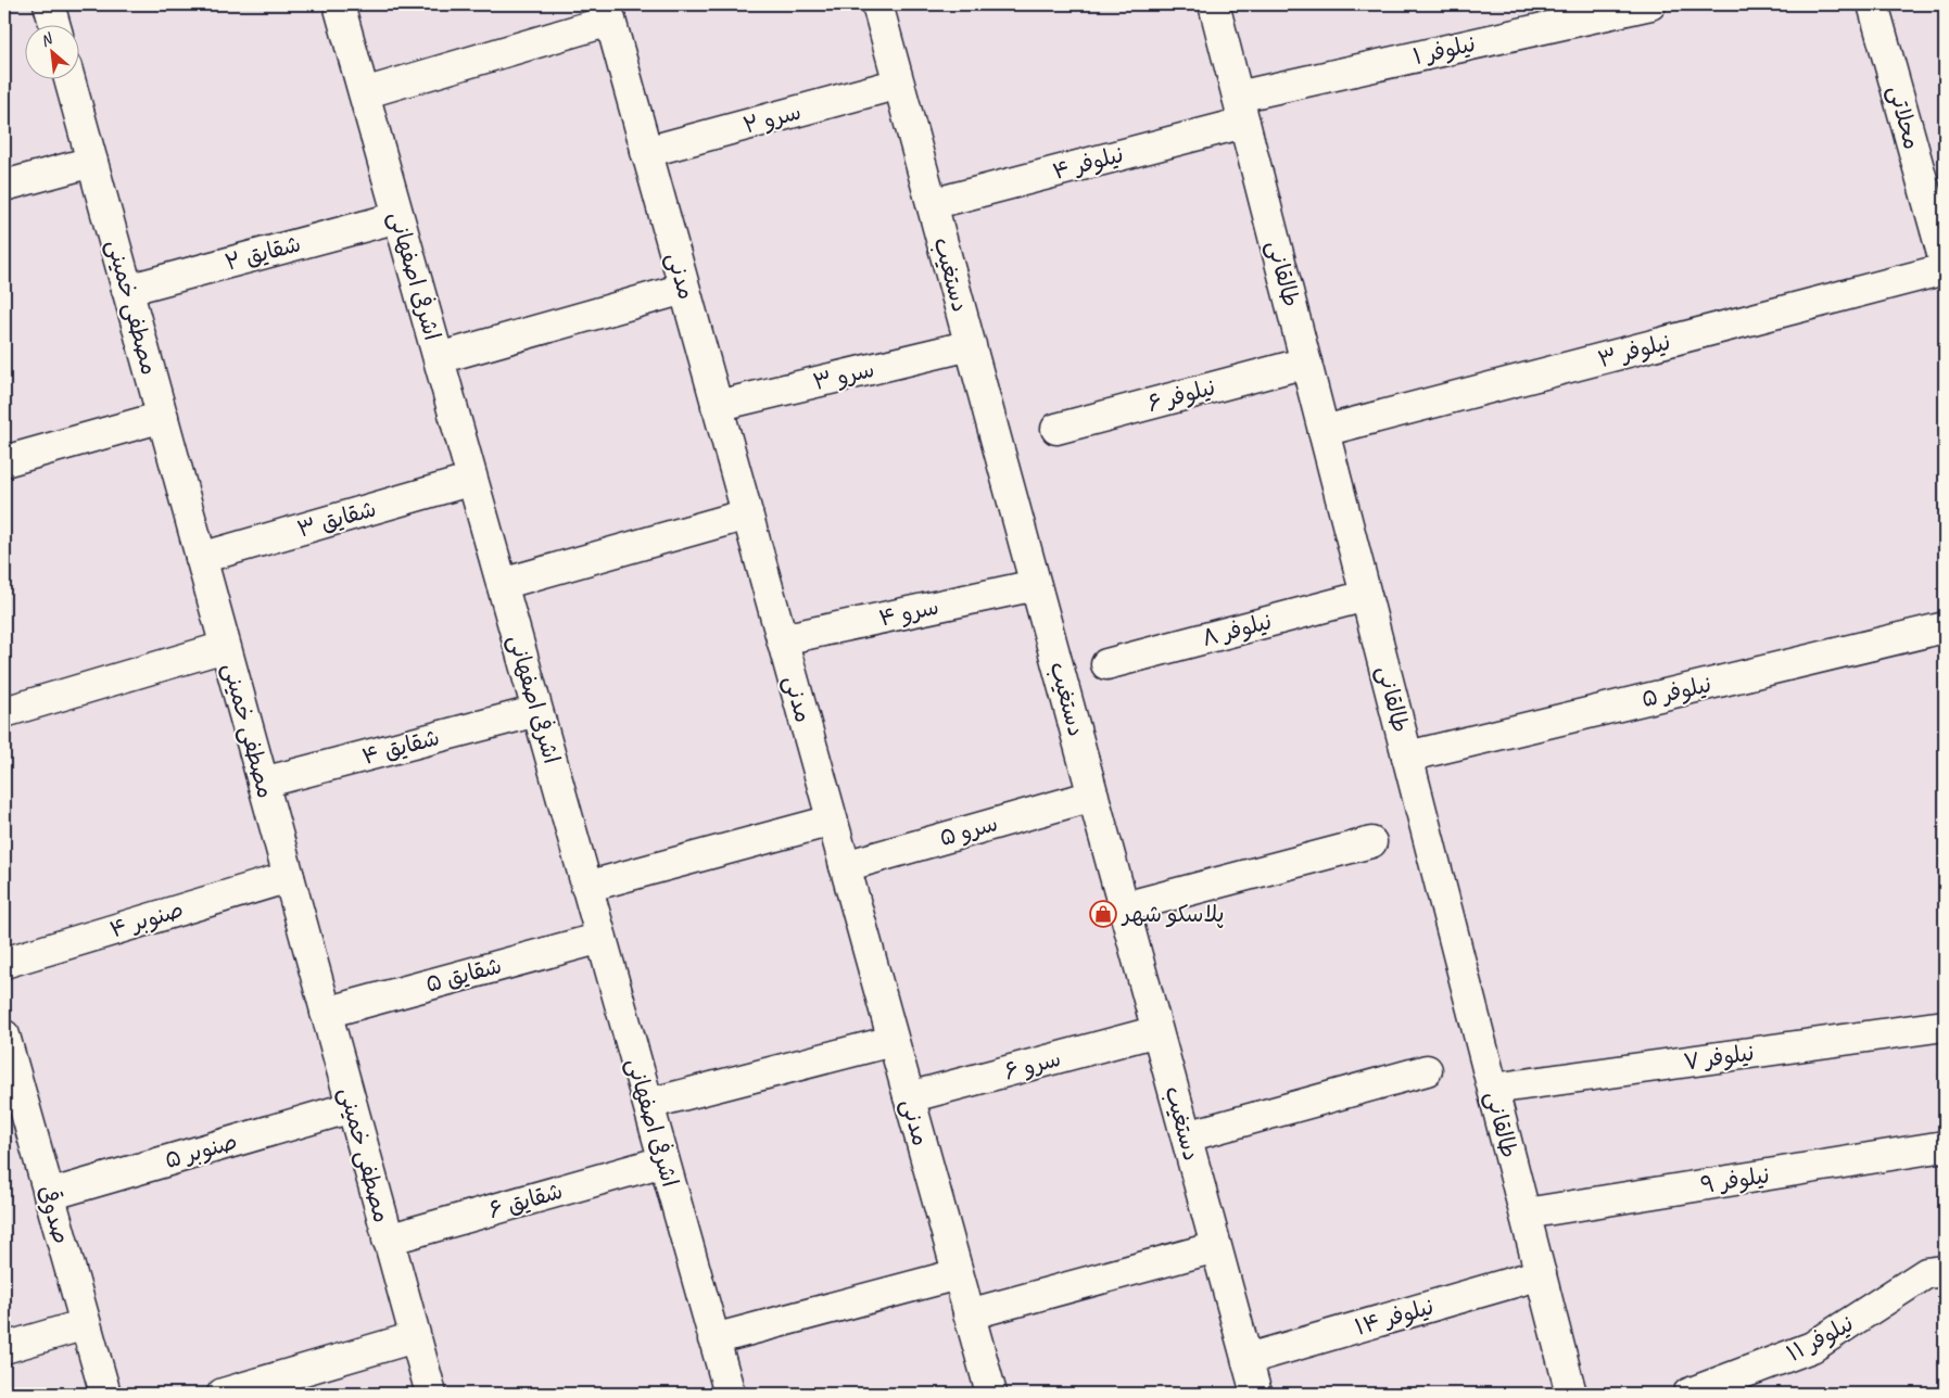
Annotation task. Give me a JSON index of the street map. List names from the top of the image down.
{
  "streets": {
    "street": [
      "نیلوفر ۱",
      "محلاتی",
      "سرو ۲",
      "نیلوفر ۴",
      "شقایق ۲",
      "طالقانی",
      "دستغیب",
      "اشرفی اصفهانی",
      "مدنی",
      "مصطفی خمینی",
      "نیلوفر ۳",
      "سرو ۳",
      "نیلوفر ۶",
      "شقایق ۳",
      "سرو ۴",
      "نیلوفر ۸",
      "نیلوفر ۵",
      "شقایق ۴",
      "سرو ۵",
      "صنوبر ۴",
      "شقایق ۵",
      "نیلوفر ۷",
      "سرو ۶",
      "صنوبر ۵",
      "نیلوفر ۹",
      "شقایق ۶",
      "صدوقی",
      "نیلوفر ۱۴",
      "نیلوفر ۱۱"
    ]
  },
  "crossings": [
    ["نیلوفر ۱", "نیلوفر ۴"],
    ["نیلوفر ۱", "طالقانی"],
    ["سرو ۲", "دستغیب"],
    ["سرو ۲", "مدنی"],
    ["نیلوفر ۴", "طالقانی"],
    ["نیلوفر ۴", "دستغیب"],
    ["شقایق ۲", "اشرفی اصفهانی"],
    ["شقایق ۲", "مصطفی خمینی"],
    ["طالقانی", "نیلوفر ۳"],
    ["طالقانی", "نیلوفر ۶"],
    ["طالقانی", "نیلوفر ۸"],
    ["طالقانی", "نیلوفر ۵"],
    ["طالقانی", "نیلوفر ۷"],
    ["طالقانی", "نیلوفر ۹"],
    ["طالقانی", "نیلوفر ۱۴"],
    ["دستغیب", "سرو ۳"],
    ["دستغیب", "سرو ۴"],
    ["دستغیب", "سرو ۵"],
    ["دستغیب", "سرو ۶"],
    ["دستغیب", "نیلوفر ۱۴"],
    ["اشرفی اصفهانی", "شقایق ۳"],
    ["اشرفی اصفهانی", "شقایق ۴"],
    ["اشرفی اصفهانی", "شقایق ۵"],
    ["اشرفی اصفهانی", "شقایق ۶"],
    ["مدنی", "سرو ۳"],
    ["مدنی", "سرو ۴"],
    ["مدنی", "سرو ۵"],
    ["مدنی", "سرو ۶"],
    ["مصطفی خمینی", "شقایق ۳"],
    ["مصطفی خمینی", "شقایق ۴"],
    ["مصطفی خمینی", "صنوبر ۴"],
    ["مصطفی خمینی", "شقایق ۵"],
    ["مصطفی خمینی", "صنوبر ۵"],
    ["مصطفی خمینی", "شقایق ۶"],
    ["صنوبر ۵", "صدوقی"]
  ],
  "places": {
    "shop": ["پلاسکو شهر"]
  },
  "north": "top left"
}
